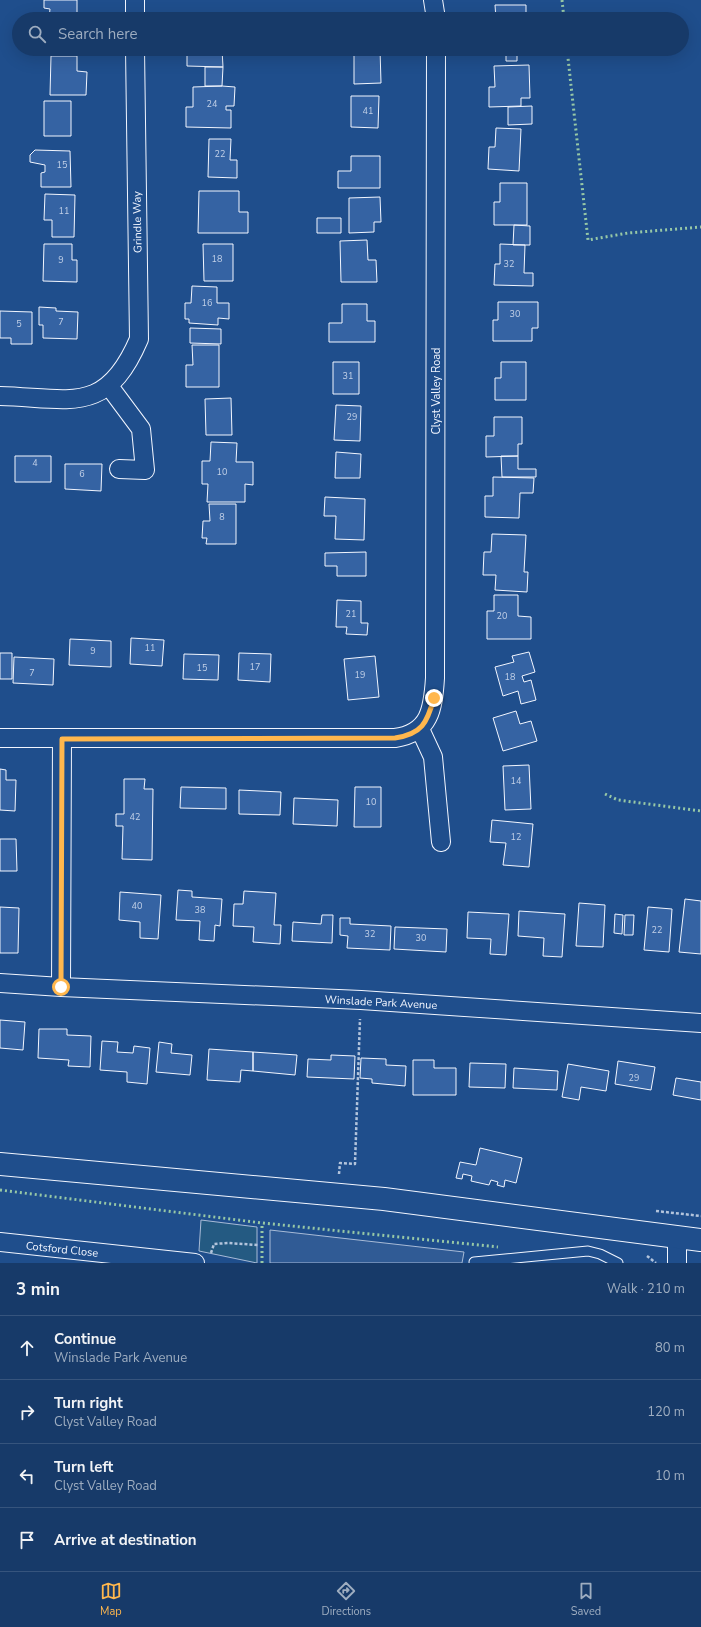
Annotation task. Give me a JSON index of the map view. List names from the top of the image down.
{
  "streets": {
    "street": [
      "Grindle Way",
      "Clyst Valley Road",
      "Winslade Park Avenue",
      "Cotsford Close"
    ]
  },
  "house_numbers": [
    "24",
    "41",
    "22",
    "15",
    "11",
    "18",
    "9",
    "32",
    "16",
    "30",
    "7",
    "5",
    "31",
    "29",
    "4",
    "10",
    "6",
    "8",
    "21",
    "20",
    "11",
    "9",
    "17",
    "15",
    "7",
    "19",
    "18",
    "14",
    "10",
    "42",
    "12",
    "40",
    "38",
    "22",
    "32",
    "30",
    "29"
  ],
  "page": {
    "search": "Search here",
    "heading": ["3 min", "Walk · 210 m"],
    "list": [
      ["Continue", "Winslade Park Avenue", "80 m"],
      ["Turn right", "Clyst Valley Road", "120 m"],
      ["Turn left", "Clyst Valley Road", "10 m"],
      "Arrive at destination"
    ],
    "nav": ["Map", "Directions", "Saved"]
  }
}
